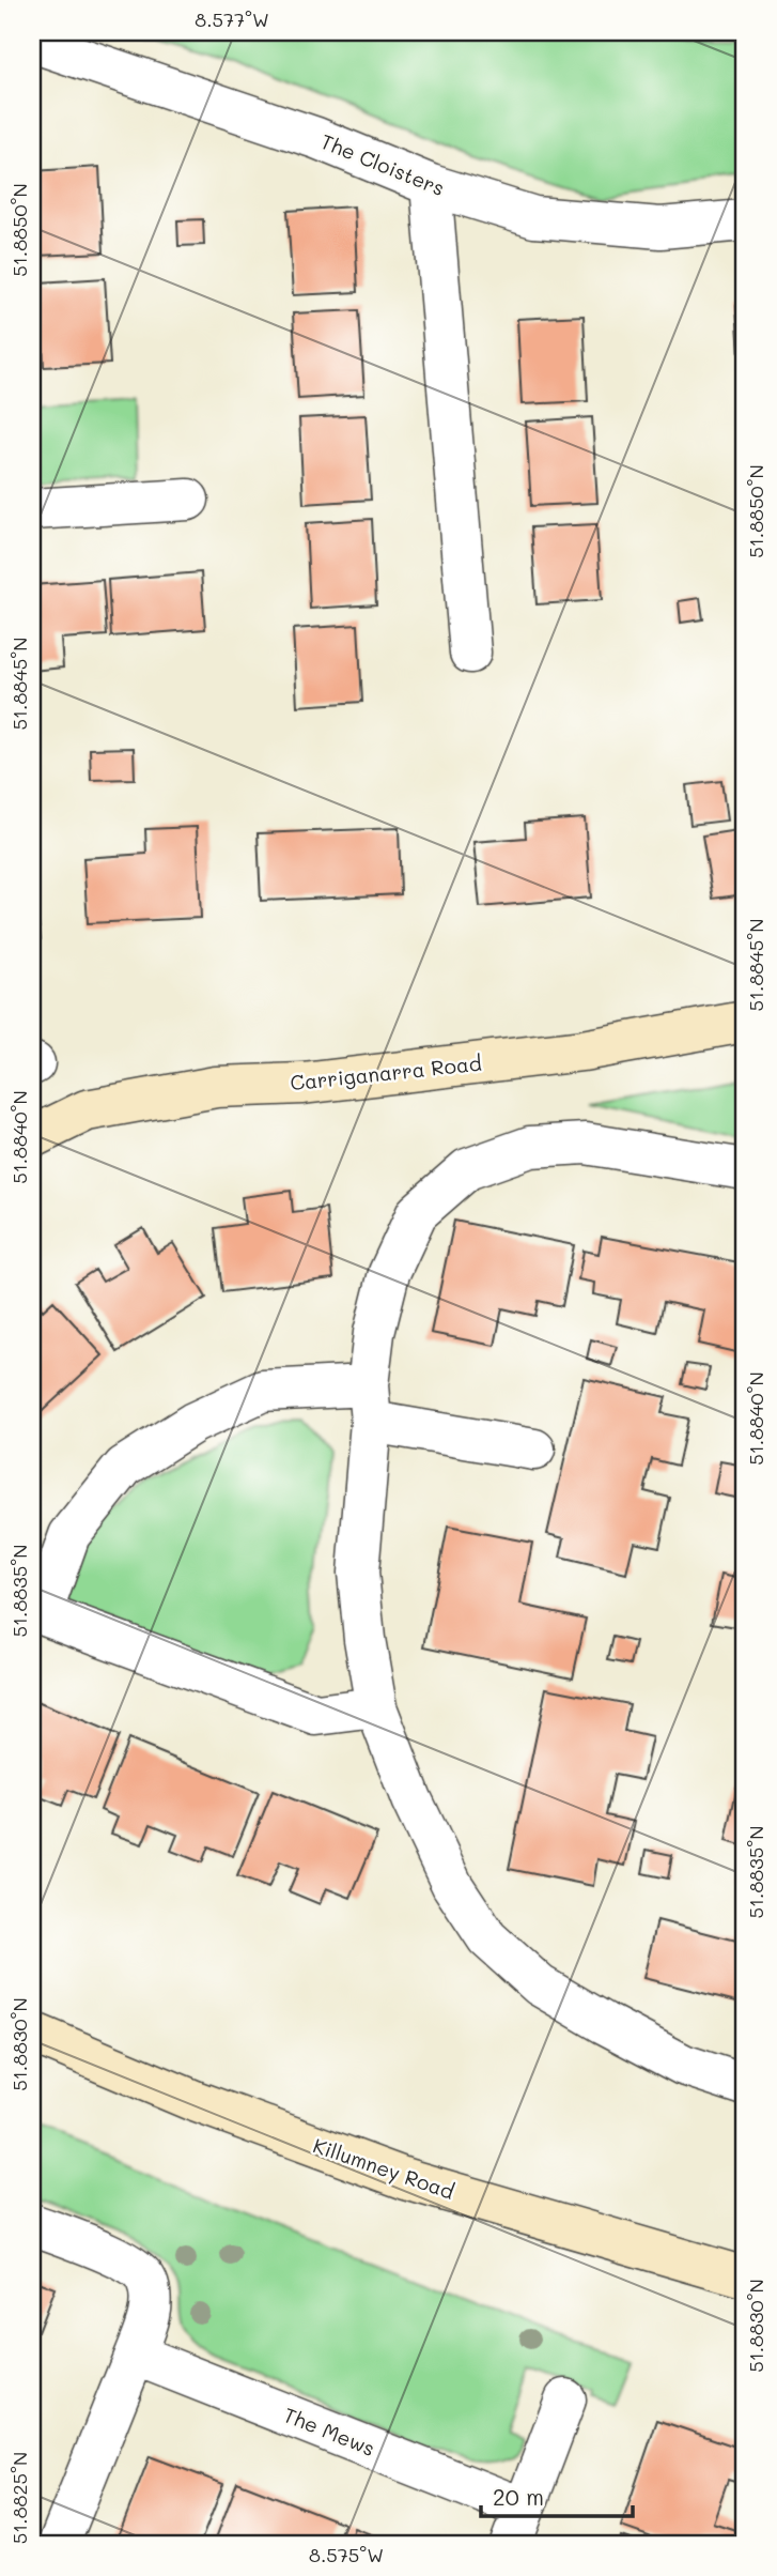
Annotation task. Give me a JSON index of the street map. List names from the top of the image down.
{
  "streets": {
    "street": [
      "The Cloisters",
      "Carriganarra Road",
      "Killumney Road",
      "The Mews"
    ]
  },
  "scale_bar": "20 m",
  "coordinates": [
    "8.577°W",
    "51.8850°N",
    "51.8845°N",
    "51.8840°N",
    "51.8835°N",
    "51.8830°N",
    "51.8825°N",
    "8.575°W"
  ]
}
